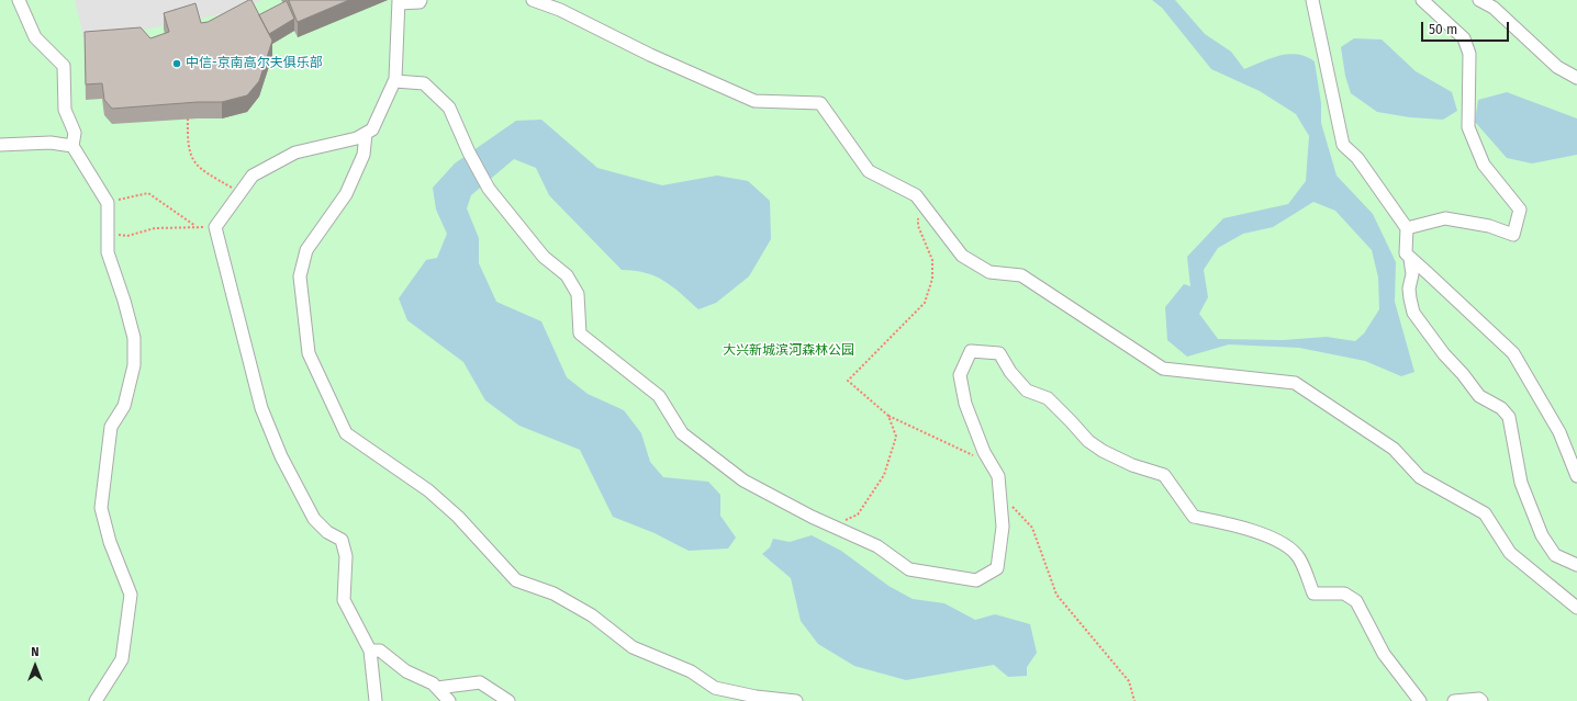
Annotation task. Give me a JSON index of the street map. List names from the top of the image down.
{
  "parks": ["大兴新城滨河森林公园"],
  "places": ["中信-京南高尔夫俱乐部"],
  "scale_bar": "50 m",
  "north": "top"
}
